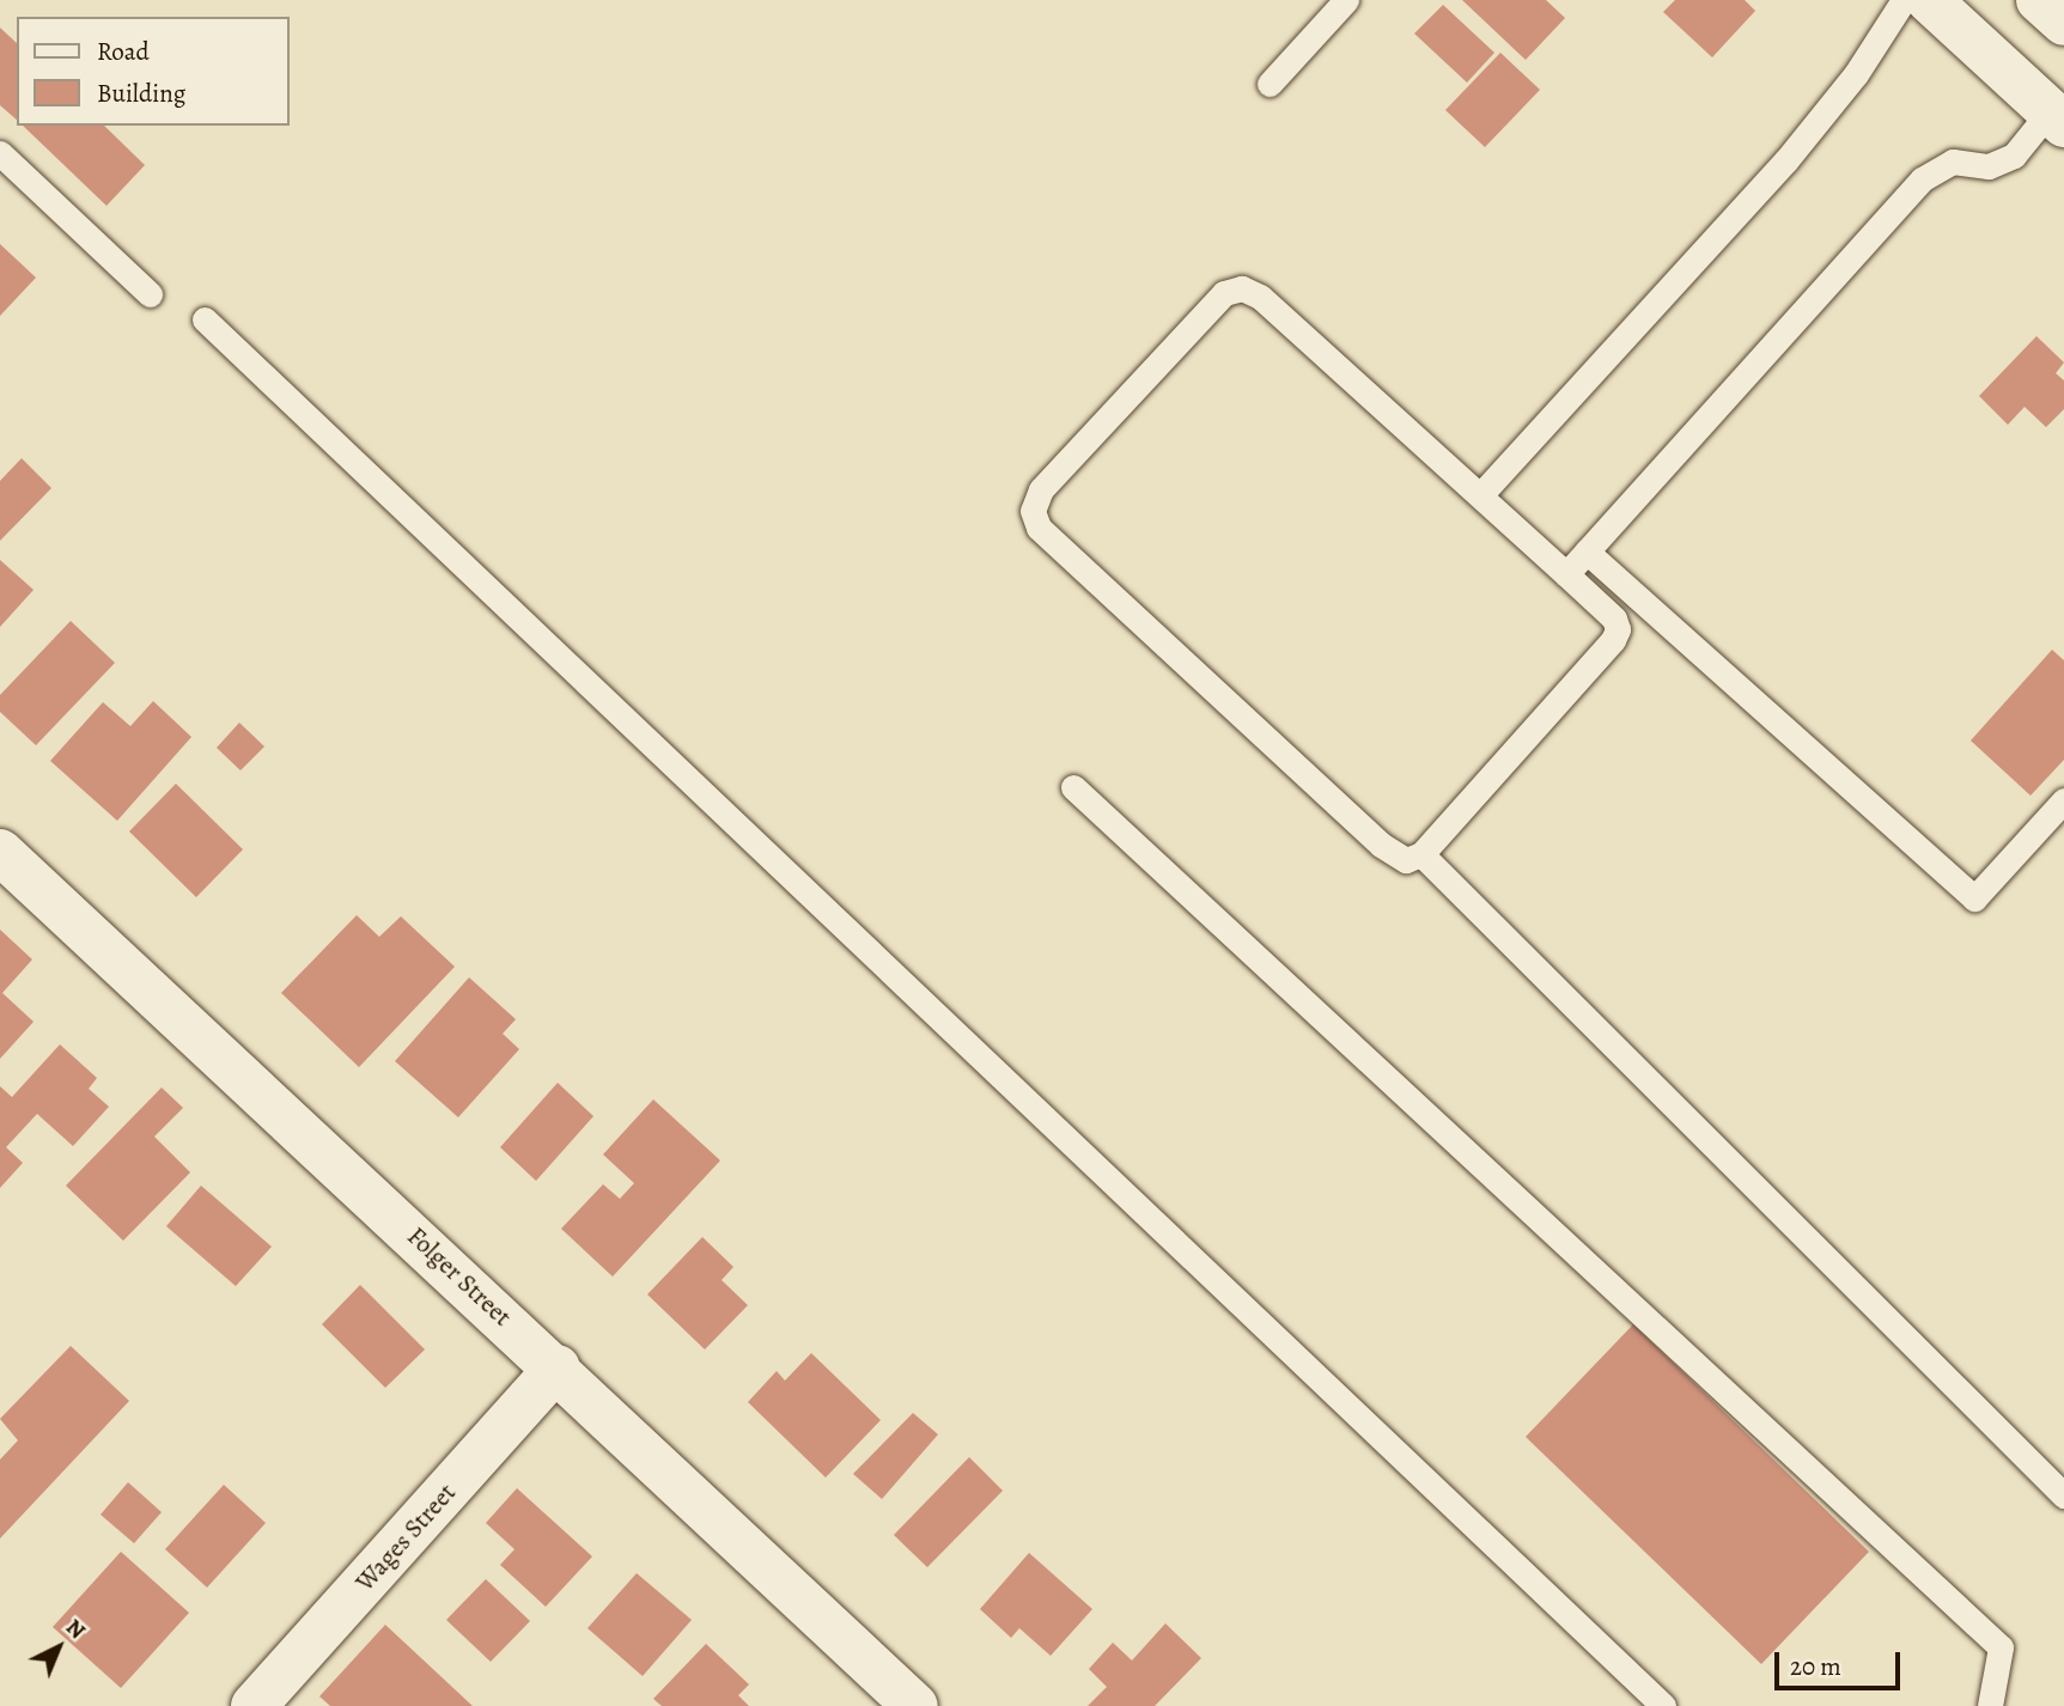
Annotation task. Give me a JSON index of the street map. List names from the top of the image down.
{
  "streets": {
    "street": ["Folger Street", "Wages Street"]
  },
  "crossings": [
    ["Folger Street", "Wages Street"]
  ],
  "legend": ["Road", "Building"],
  "scale_bar": "20 m",
  "north": "top right"
}
